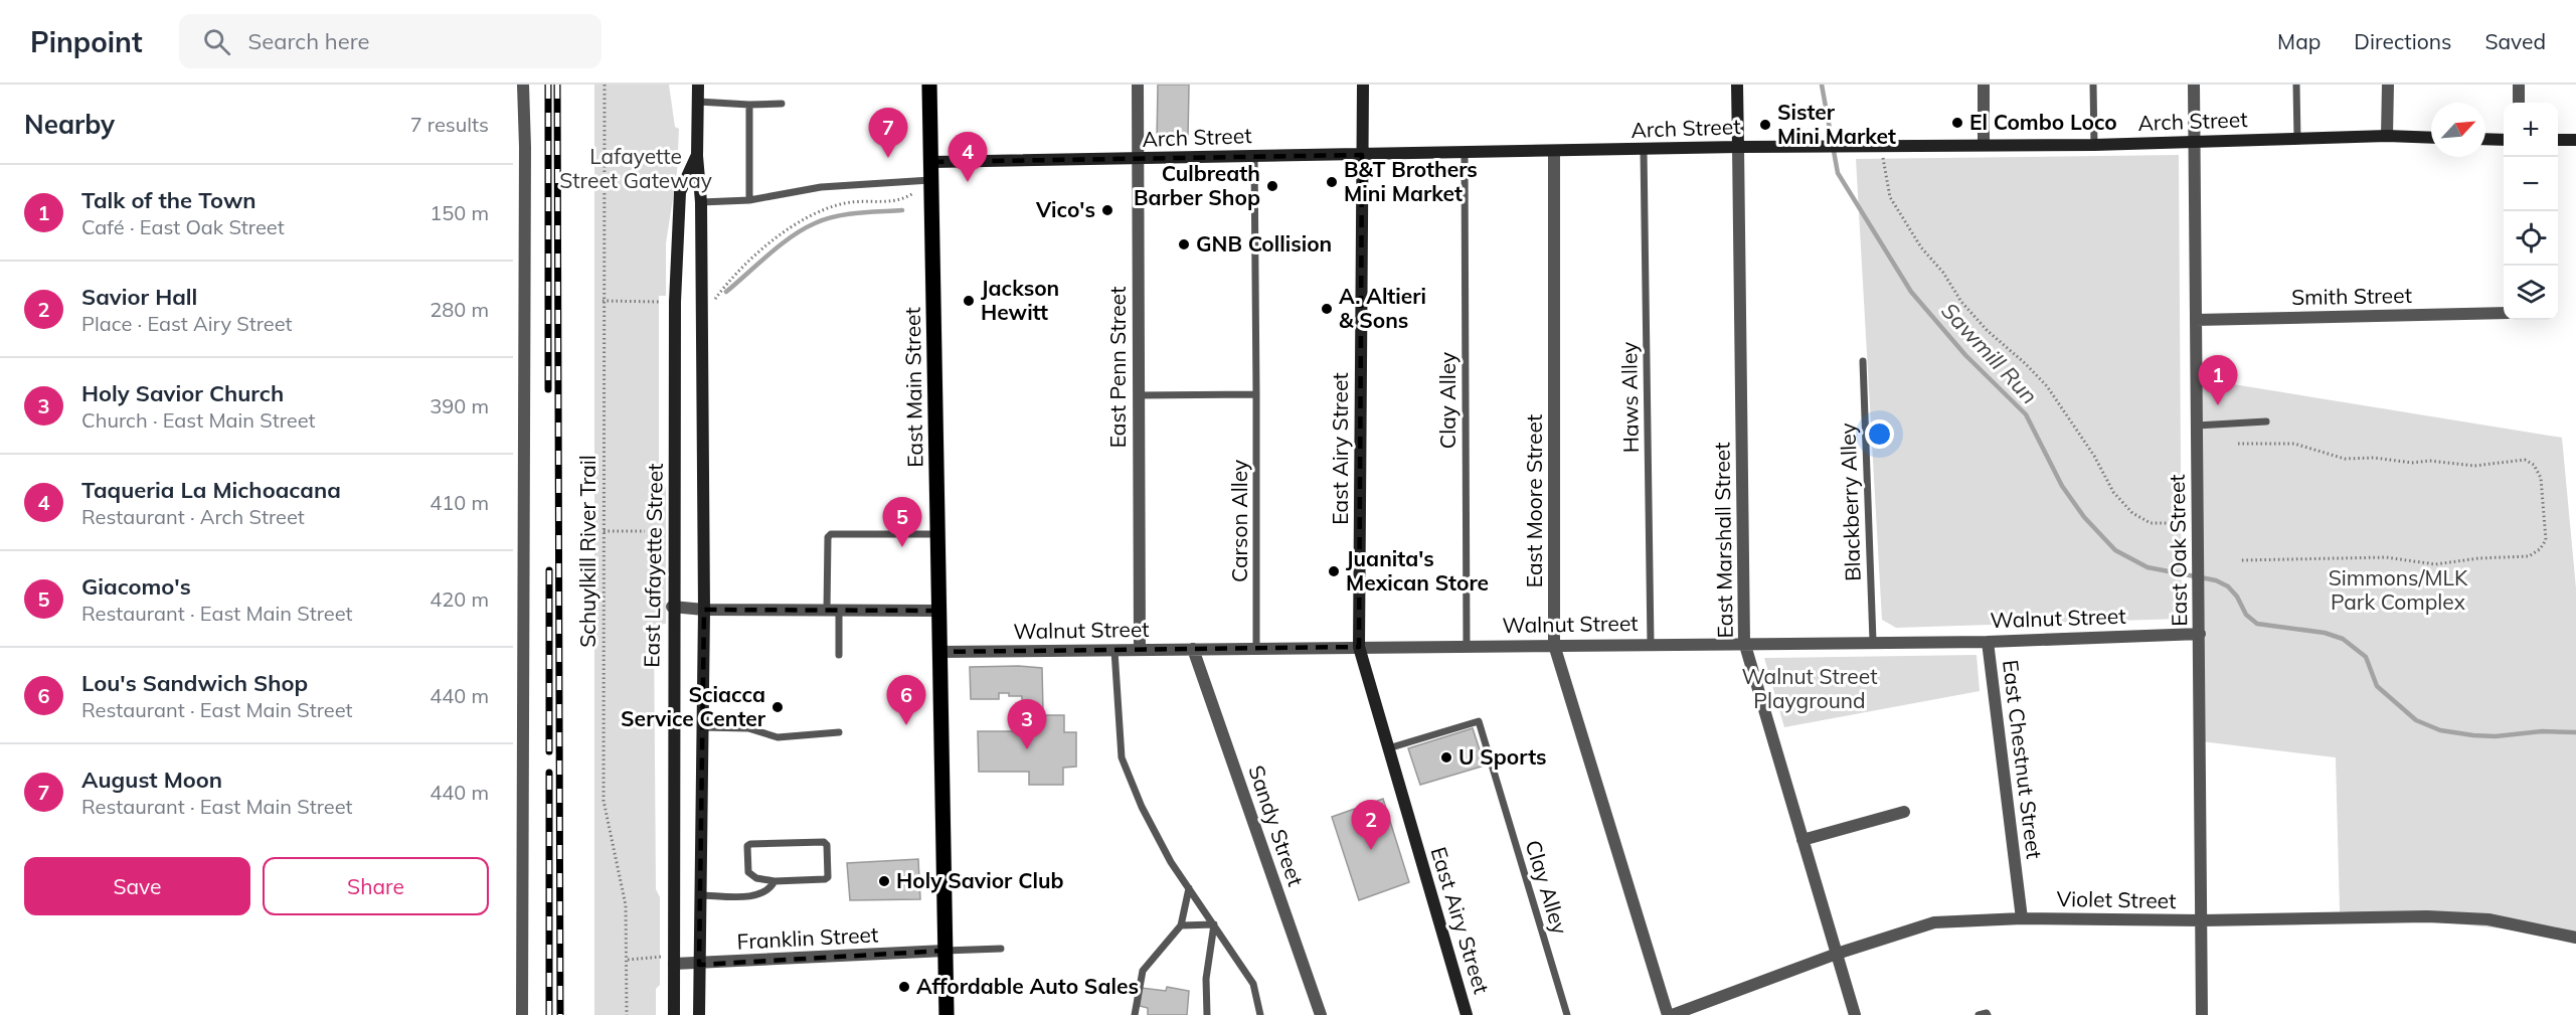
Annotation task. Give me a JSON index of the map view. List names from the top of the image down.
{
  "streets": {
    "main road": ["East Main Street"],
    "street": [
      "Arch Street",
      "Smith Street",
      "East Penn Street",
      "East Airy Street",
      "East Moore Street",
      "East Marshall Street",
      "East Oak Street",
      "East Lafayette Street",
      "Walnut Street",
      "East Chestnut Street",
      "Sandy Street",
      "Violet Street",
      "Franklin Street"
    ],
    "lane": [
      "Haws Alley",
      "Clay Alley",
      "Blackberry Alley",
      "Carson Alley"
    ],
    "path": ["Schuylkill River Trail"]
  },
  "crossings": [
    ["Arch Street", "East Penn Street"],
    ["Arch Street", "East Main Street"],
    ["Arch Street", "Haws Alley"],
    ["Arch Street", "Clay Alley"],
    ["Arch Street", "East Airy Street"],
    ["Arch Street", "East Moore Street"],
    ["Arch Street", "Carson Alley"],
    ["Arch Street", "East Marshall Street"],
    ["Arch Street", "East Oak Street"],
    ["Smith Street", "East Oak Street"],
    ["East Penn Street", "Walnut Street"],
    ["East Main Street", "Walnut Street"],
    ["East Main Street", "Franklin Street"],
    ["Haws Alley", "Walnut Street"],
    ["Clay Alley", "East Airy Street"],
    ["Clay Alley", "Walnut Street"],
    ["East Airy Street", "Walnut Street"],
    ["East Moore Street", "Walnut Street"],
    ["East Moore Street", "Violet Street"],
    ["Blackberry Alley", "Walnut Street"],
    ["Carson Alley", "Walnut Street"],
    ["East Marshall Street", "Walnut Street"],
    ["East Marshall Street", "Violet Street"],
    ["East Oak Street", "Walnut Street"],
    ["East Oak Street", "Violet Street"],
    ["East Lafayette Street", "Franklin Street"],
    ["Walnut Street", "East Chestnut Street"],
    ["Walnut Street", "Sandy Street"],
    ["East Chestnut Street", "Violet Street"]
  ],
  "water": ["Sawmill Run"],
  "parks": ["Lafayette Street Gateway", "Simmons/MLK Park Complex", "Walnut Street Playground"],
  "places": [
    "El Combo Loco",
    "Sister Mini Market",
    "B&T Brothers Mini Market",
    "Culbreath Barber Shop",
    "Vico's",
    "GNB Collision",
    "Jackson Hewitt",
    "A. Altieri & Sons",
    "Juanita's Mexican Store",
    "Sciacca Service Center",
    "U Sports",
    "Holy Savior Club",
    "Affordable Auto Sales"
  ],
  "north": "top right",
  "page": {
    "header": "Pinpoint",
    "search": "Search here",
    "nav": ["Map", "Directions", "Saved"],
    "heading": ["Nearby", "7 results"],
    "map_buttons": ["+", "−"],
    "pins": [
      "7",
      "4",
      "1",
      "5",
      "6",
      "3",
      "2"
    ],
    "list": [
      {
        "mark": "1",
        "name": "Talk of the Town",
        "note": "Café · East Oak Street",
        "value": "150 m"
      },
      {
        "mark": "2",
        "name": "Savior Hall",
        "note": "Place · East Airy Street",
        "value": "280 m"
      },
      {
        "mark": "3",
        "name": "Holy Savior Church",
        "note": "Church · East Main Street",
        "value": "390 m"
      },
      {
        "mark": "4",
        "name": "Taqueria La Michoacana",
        "note": "Restaurant · Arch Street",
        "value": "410 m"
      },
      {
        "mark": "5",
        "name": "Giacomo's",
        "note": "Restaurant · East Main Street",
        "value": "420 m"
      },
      {
        "mark": "6",
        "name": "Lou's Sandwich Shop",
        "note": "Restaurant · East Main Street",
        "value": "440 m"
      },
      {
        "mark": "7",
        "name": "August Moon",
        "note": "Restaurant · East Main Street",
        "value": "440 m"
      }
    ],
    "buttons": ["Save", "Share"]
  }
}
